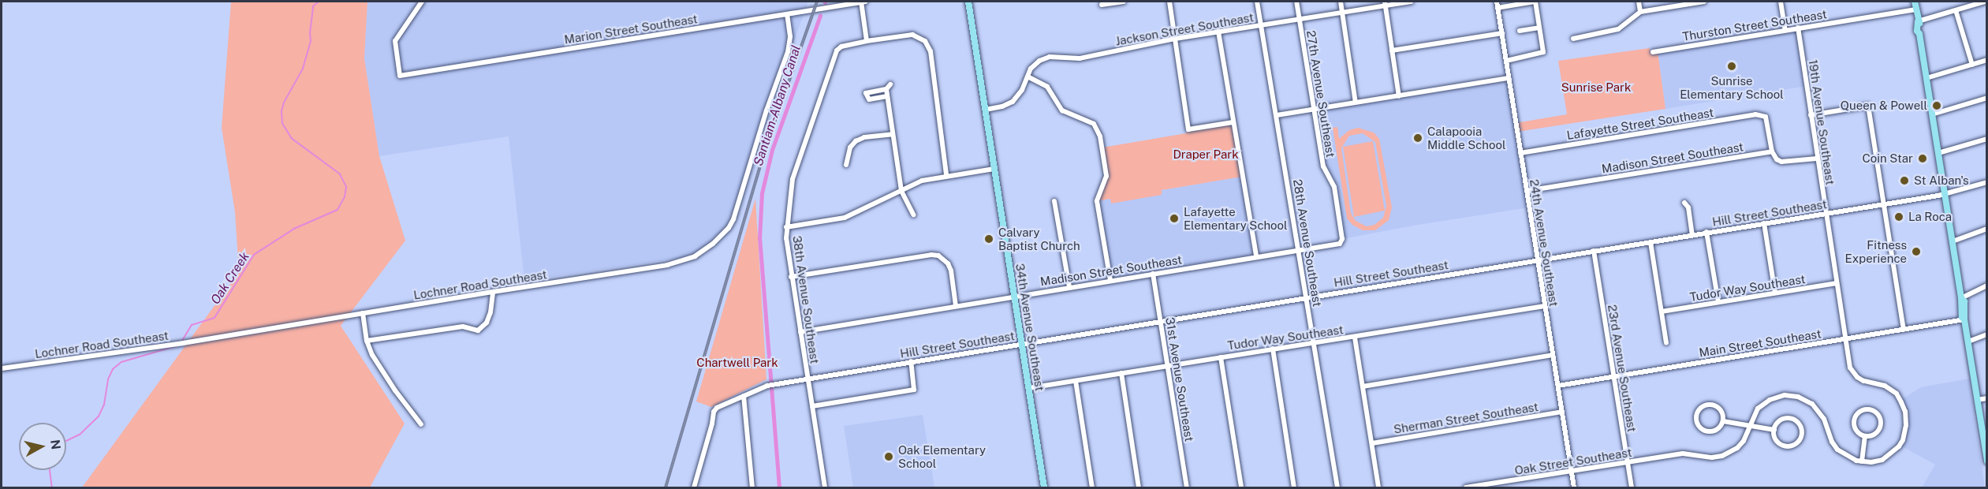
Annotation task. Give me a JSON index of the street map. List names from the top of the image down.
{
  "streets": {
    "main road": ["34th Avenue Southeast"],
    "street": [
      "Thurston Street Southeast",
      "Marion Street Southeast",
      "Jackson Street Southeast",
      "27th Avenue Southeast",
      "19th Avenue Southeast",
      "Lafayette Street Southeast",
      "Madison Street Southeast",
      "Hill Street Southeast",
      "28th Avenue Southeast",
      "24th Avenue Southeast",
      "Lochner Road Southeast",
      "Tudor Way Southeast",
      "38th Avenue Southeast",
      "Main Street Southeast",
      "23rd Avenue Southeast",
      "31st Avenue Southeast",
      "Sherman Street Southeast",
      "Oak Street Southeast"
    ]
  },
  "crossings": [
    ["Thurston Street Southeast", "19th Avenue Southeast"],
    ["Marion Street Southeast", "Lochner Road Southeast"],
    ["Jackson Street Southeast", "27th Avenue Southeast"],
    ["Jackson Street Southeast", "28th Avenue Southeast"],
    ["Jackson Street Southeast", "34th Avenue Southeast"],
    ["27th Avenue Southeast", "Madison Street Southeast"],
    ["19th Avenue Southeast", "Hill Street Southeast"],
    ["19th Avenue Southeast", "Tudor Way Southeast"],
    ["19th Avenue Southeast", "Main Street Southeast"],
    ["19th Avenue Southeast", "Oak Street Southeast"],
    ["Lafayette Street Southeast", "Madison Street Southeast"],
    ["Lafayette Street Southeast", "24th Avenue Southeast"],
    ["Madison Street Southeast", "28th Avenue Southeast"],
    ["Madison Street Southeast", "24th Avenue Southeast"],
    ["Madison Street Southeast", "38th Avenue Southeast"],
    ["Madison Street Southeast", "34th Avenue Southeast"],
    ["Madison Street Southeast", "31st Avenue Southeast"],
    ["Hill Street Southeast", "28th Avenue Southeast"],
    ["Hill Street Southeast", "24th Avenue Southeast"],
    ["Hill Street Southeast", "38th Avenue Southeast"],
    ["Hill Street Southeast", "34th Avenue Southeast"],
    ["Hill Street Southeast", "23rd Avenue Southeast"],
    ["Hill Street Southeast", "31st Avenue Southeast"],
    ["28th Avenue Southeast", "Tudor Way Southeast"],
    ["24th Avenue Southeast", "Tudor Way Southeast"],
    ["24th Avenue Southeast", "Main Street Southeast"],
    ["24th Avenue Southeast", "Sherman Street Southeast"],
    ["24th Avenue Southeast", "Oak Street Southeast"],
    ["Tudor Way Southeast", "34th Avenue Southeast"],
    ["Tudor Way Southeast", "31st Avenue Southeast"],
    ["Main Street Southeast", "23rd Avenue Southeast"],
    ["23rd Avenue Southeast", "Oak Street Southeast"]
  ],
  "water": ["Santiam-Albany Canal", "Oak Creek"],
  "parks": ["Sunrise Park", "Draper Park", "Chartwell Park"],
  "places": [
    "Sunrise Elementary School",
    "Queen & Powell",
    "Calapooia Middle School",
    "Coin Star",
    "St Alban's",
    "La Roca",
    "Lafayette Elementary School",
    "Calvary Baptist Church",
    "Fitness Experience",
    "Oak Elementary School"
  ],
  "north": "right"
}
